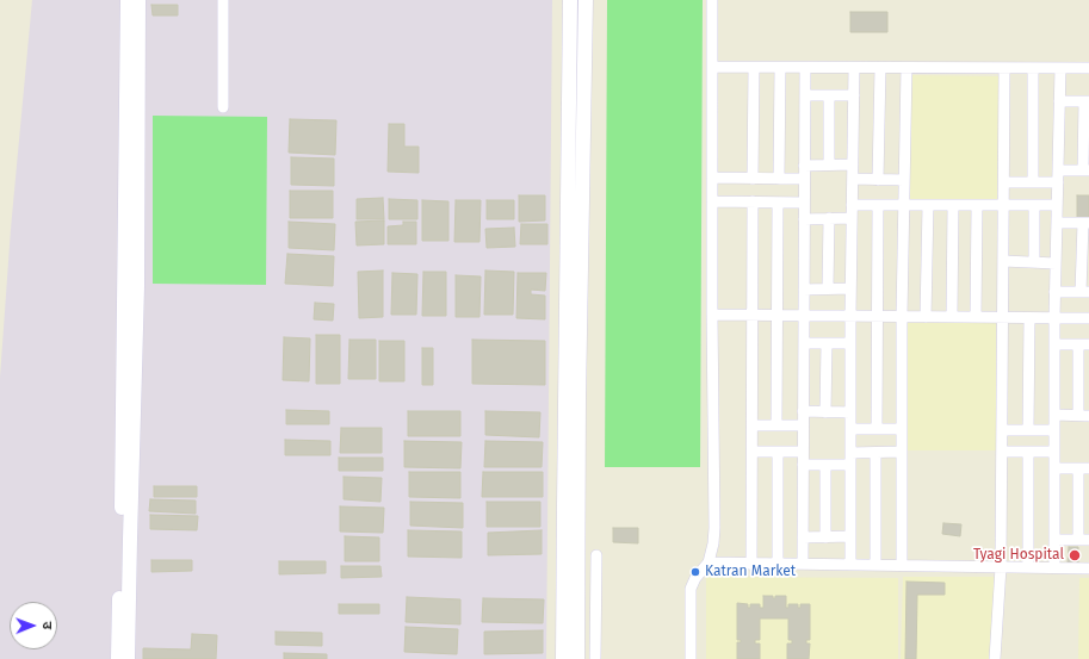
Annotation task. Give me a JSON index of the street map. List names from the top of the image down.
{
  "places": ["Tyagi Hospital", "Katran Market"],
  "north": "right"
}
